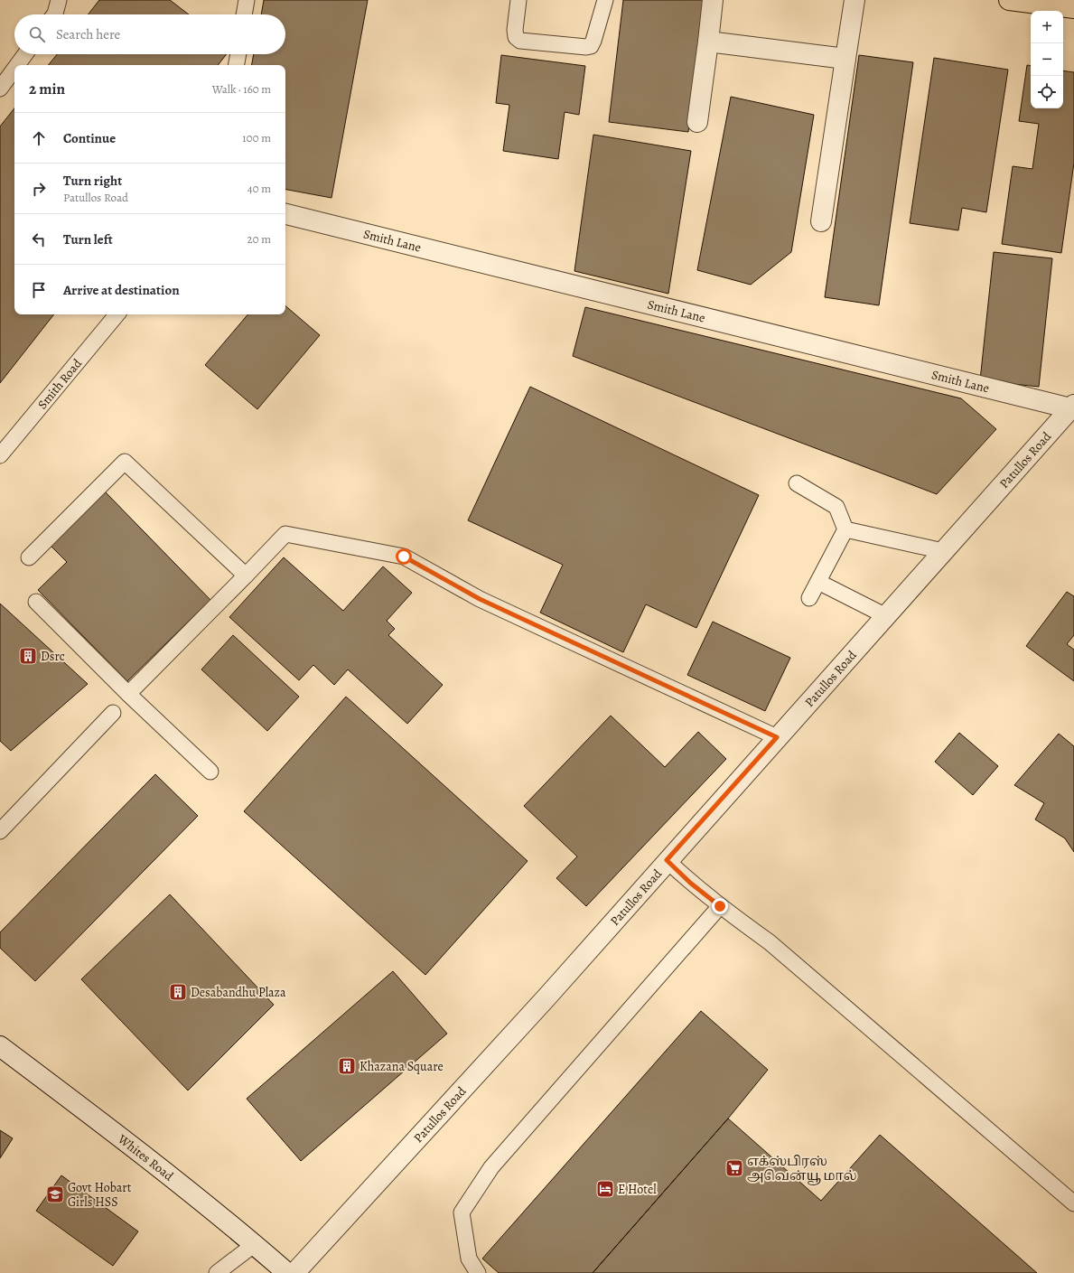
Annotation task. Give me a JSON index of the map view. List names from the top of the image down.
{
  "streets": {
    "street": ["Smith Lane", "Patullos Road", "Whites Road"],
    "lane": ["Smith Road"]
  },
  "crossings": [
    ["Smith Lane", "Patullos Road"]
  ],
  "places": {
    "building": ["Dsrc", "Desabandhu Plaza", "Khazana Square"],
    "supermarket": ["எக்ஸ்பிரஸ் அவென்யூ மால்"],
    "hotel": ["E Hotel"],
    "school or university": ["Govt Hobart Girls HSS"]
  },
  "page": {
    "map_buttons": ["+", "−"],
    "search": "Search here",
    "heading": ["2 min", "Walk · 160 m"],
    "list": [
      ["Continue", "100 m"],
      ["Turn right", "Patullos Road", "40 m"],
      ["Turn left", "20 m"],
      "Arrive at destination"
    ]
  }
}
